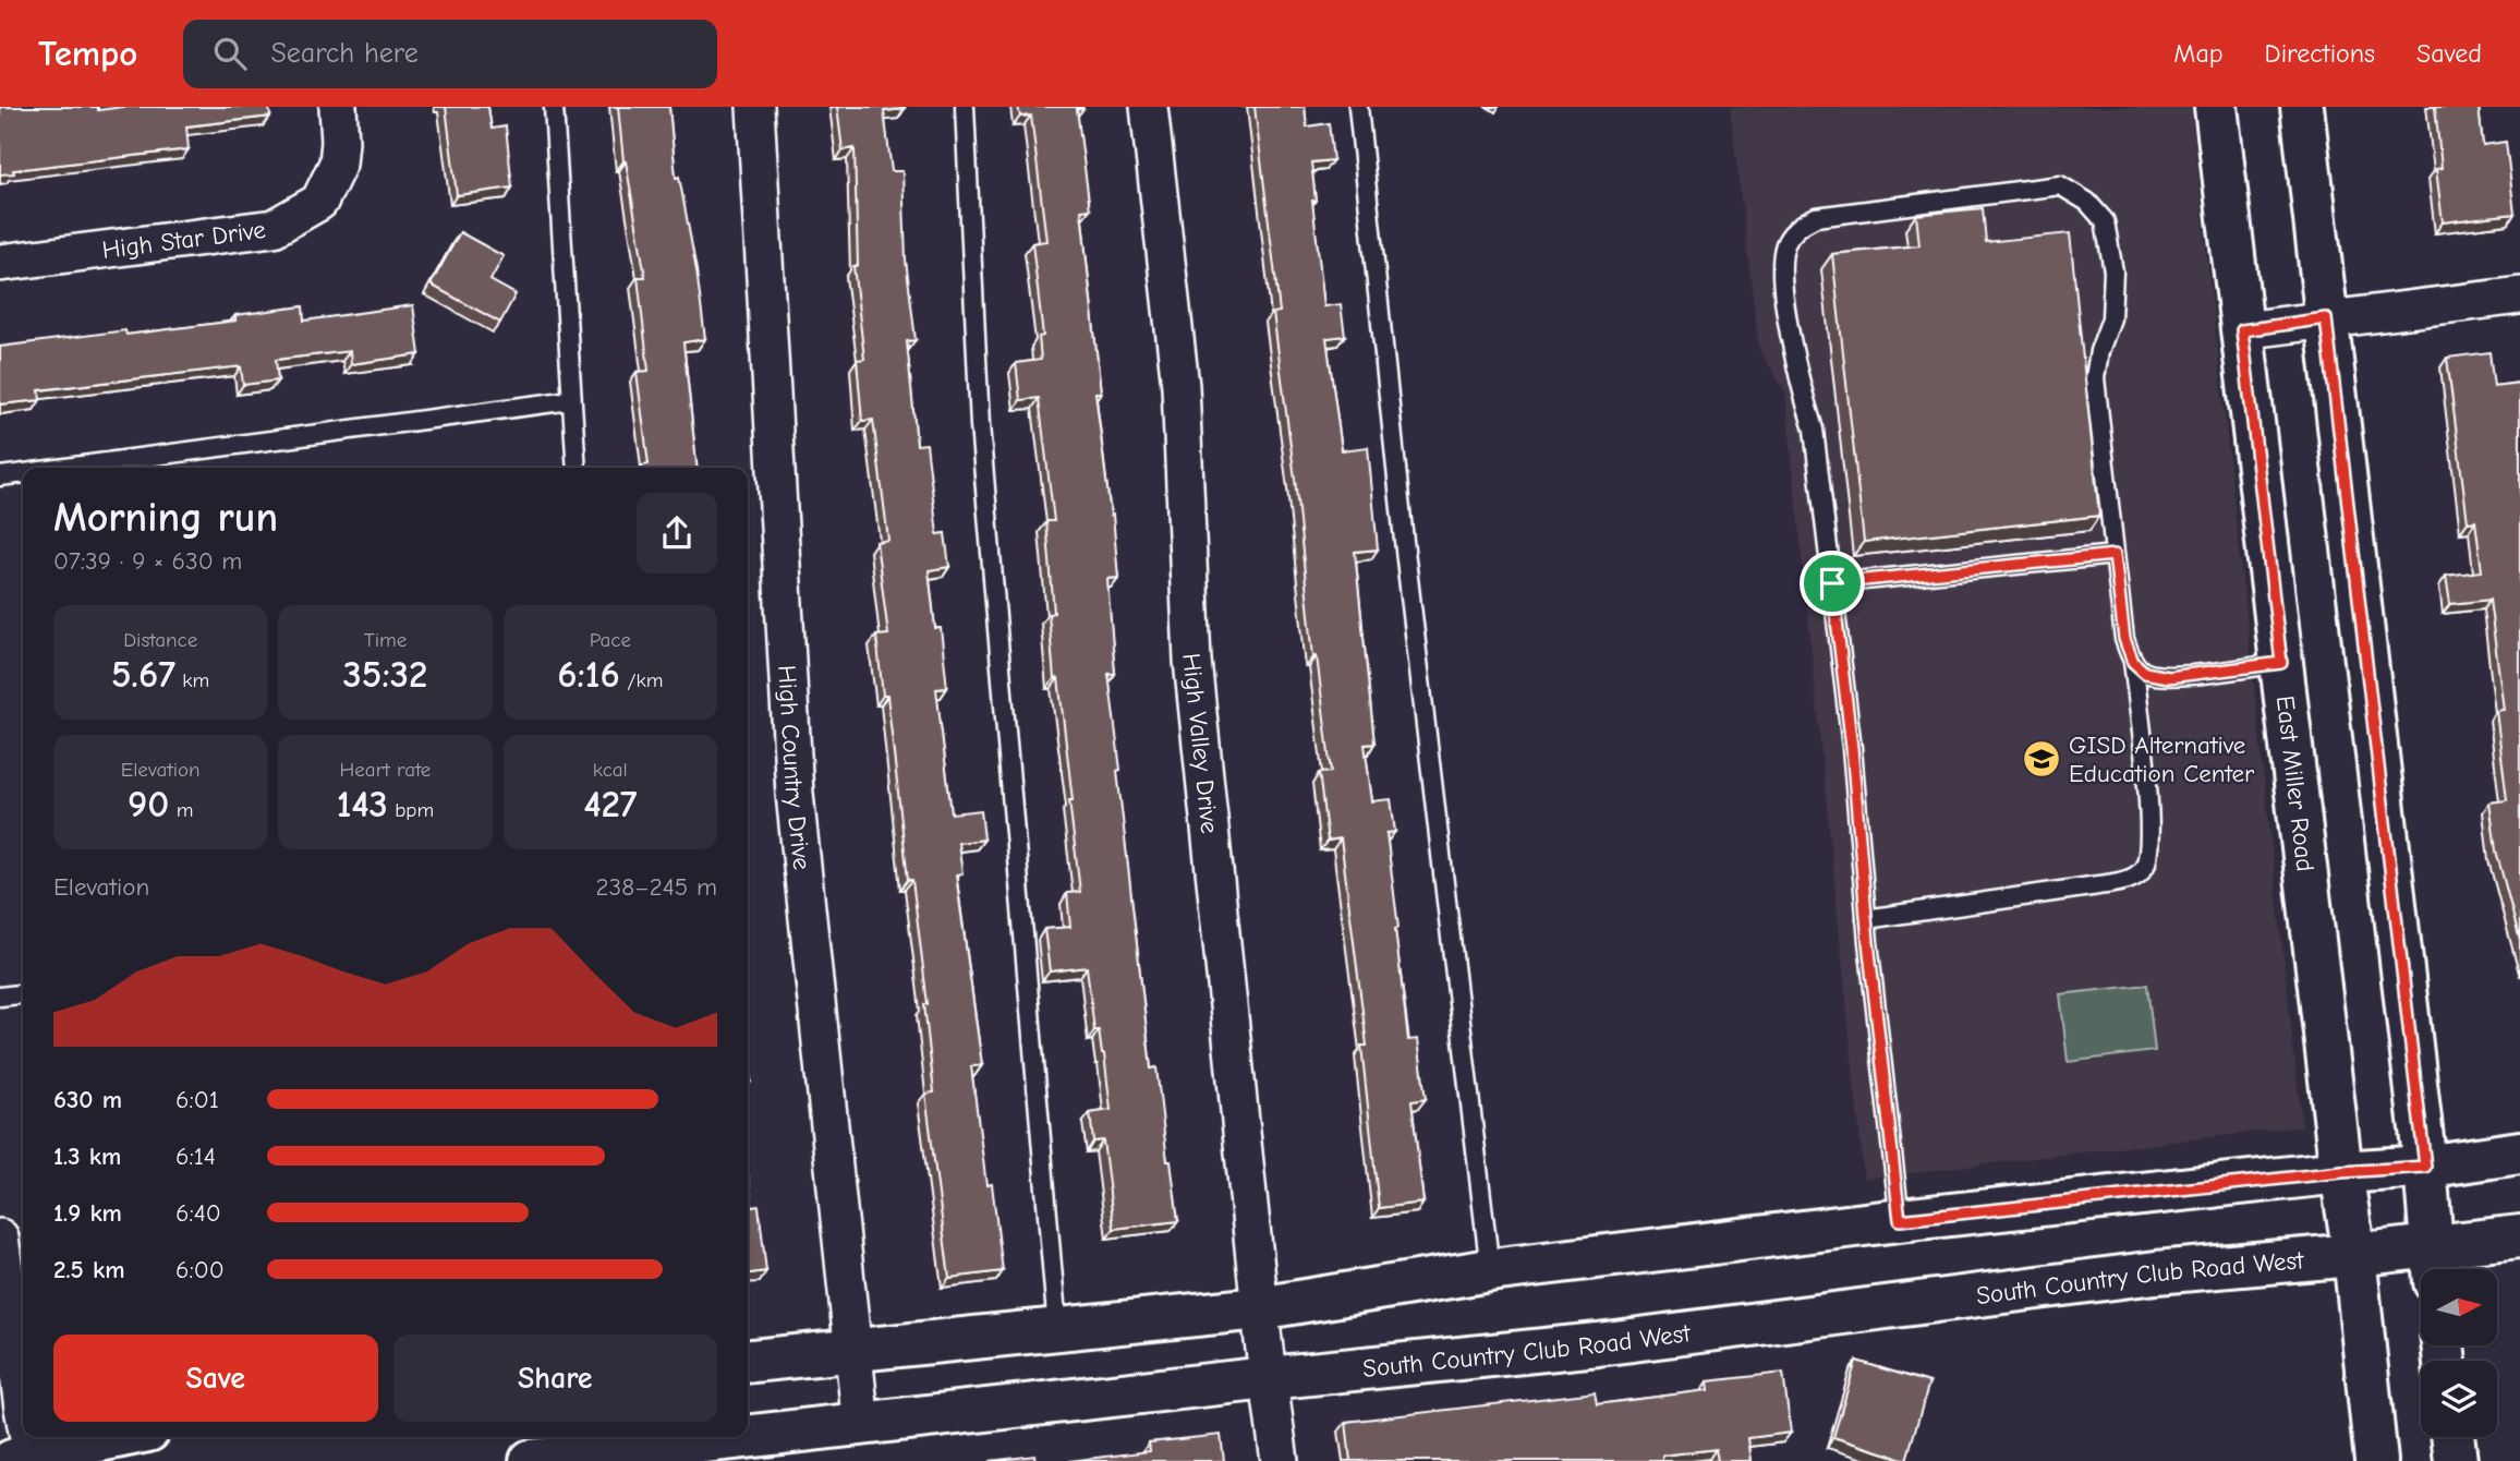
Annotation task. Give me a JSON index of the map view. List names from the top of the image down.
{
  "streets": {
    "street": [
      "High Star Drive",
      "High Valley Drive",
      "High Country Drive",
      "East Miller Road",
      "South Country Club Road West"
    ]
  },
  "crossings": [
    ["High Valley Drive", "South Country Club Road West"],
    ["High Country Drive", "South Country Club Road West"],
    ["East Miller Road", "South Country Club Road West"]
  ],
  "places": {
    "school or university": ["GISD Alternative Education Center"]
  },
  "north": "right",
  "page": {
    "header": "Tempo",
    "search": "Search here",
    "nav": ["Map", "Directions", "Saved"],
    "heading": ["Morning run", "07:39 · 9 × 630 m"],
    "stats": [
      ["Distance", "5.67 km"],
      ["Time", "35:32"],
      ["Pace", "6:16 /km"],
      ["Elevation", "90 m"],
      ["Heart rate", "143 bpm"],
      ["kcal", "427"]
    ],
    "chart": ["Elevation", "238–245 m"],
    "list": [
      {
        "name": "630 m",
        "note": "6:01"
      },
      {
        "name": "1.3 km",
        "note": "6:14"
      },
      {
        "name": "1.9 km",
        "note": "6:40"
      },
      {
        "name": "2.5 km",
        "note": "6:00"
      }
    ],
    "buttons": ["Save", "Share"]
  }
}
